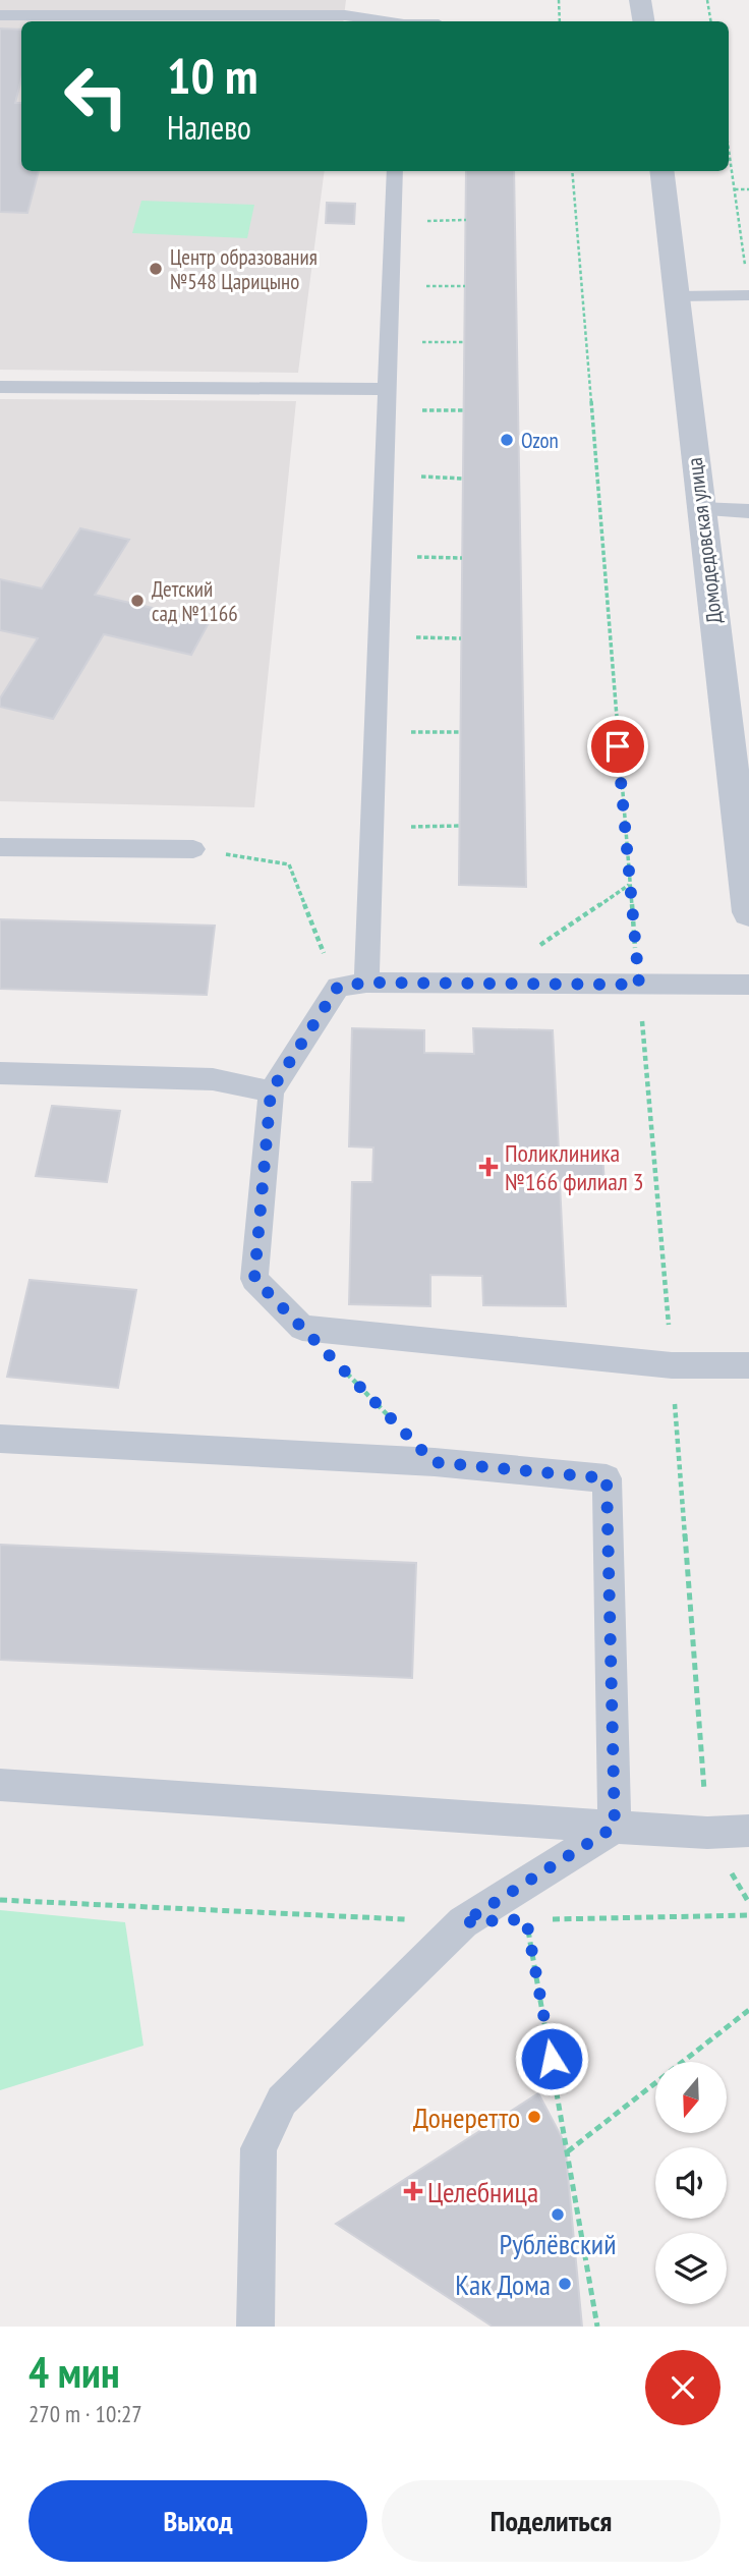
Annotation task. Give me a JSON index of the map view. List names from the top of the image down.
{
  "streets": {
    "street": ["Домодедовская улица"]
  },
  "places": {
    "other": [
      "Центр образования №548 Царицыно",
      "Ozon",
      "Детский сад №1166",
      "Донеретто",
      "Рублёвский",
      "Как Дома"
    ],
    "health": ["Поликлиника №166 филиал 3", "Целебница"]
  },
  "north": "bottom",
  "page": {
    "turn": ["10 m", "Налево"],
    "heading": ["4 мин", "270 m · 10:27"],
    "buttons": ["Выход", "Поделиться"]
  }
}
